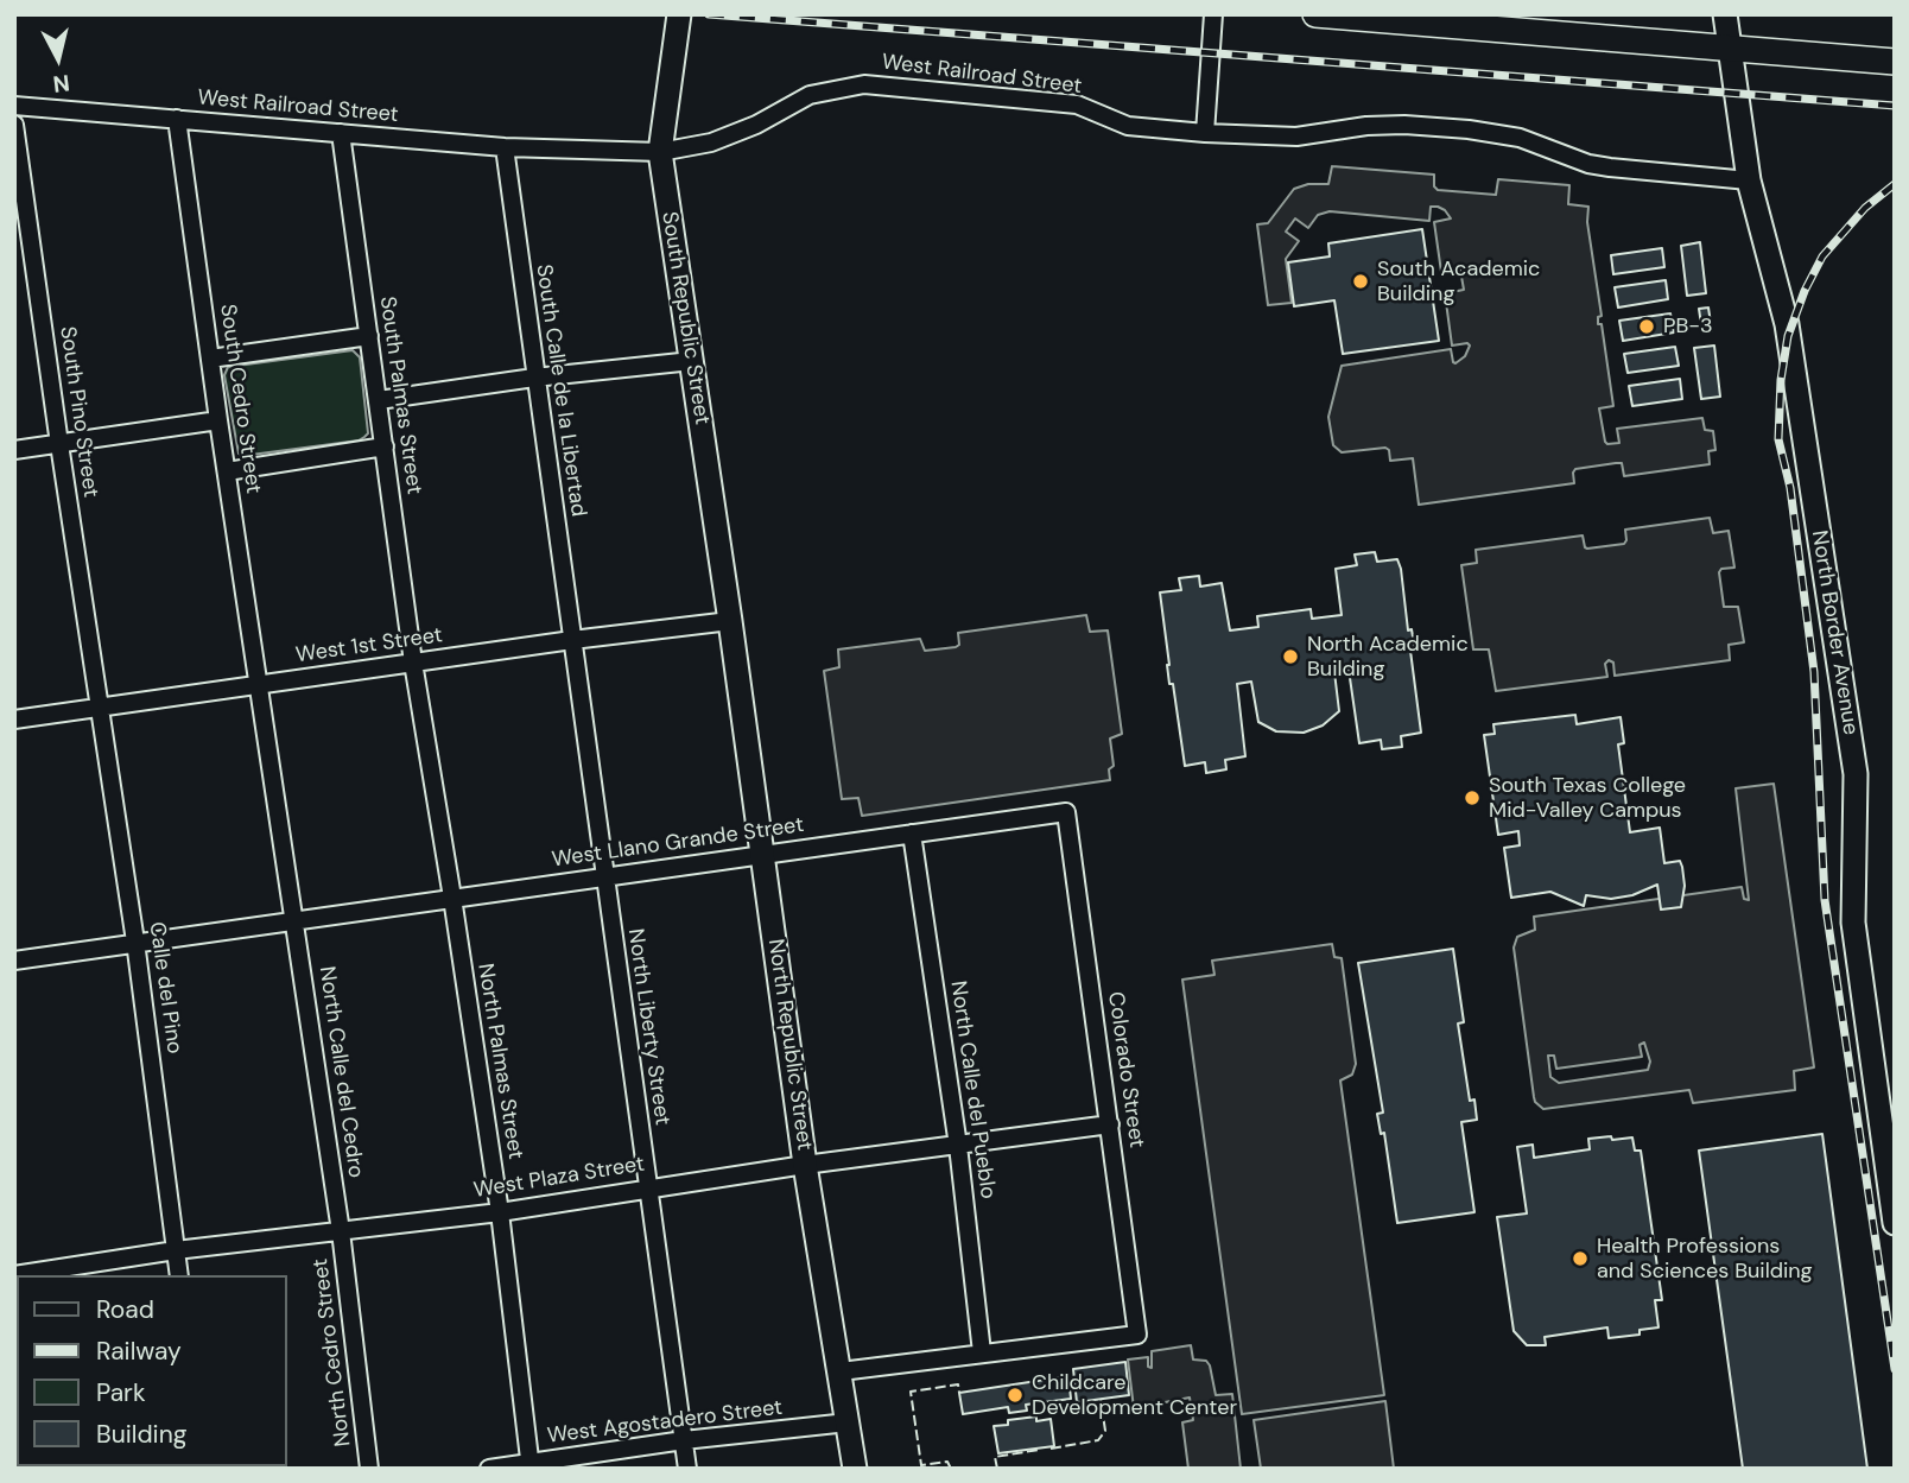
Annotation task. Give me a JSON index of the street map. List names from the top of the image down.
{
  "streets": {
    "street": [
      "West Railroad Street",
      "South Republic Street",
      "South Calle de la Libertad",
      "South Palmas Street",
      "South Cedro Street",
      "South Pino Street",
      "North Border Avenue",
      "West 1st Street",
      "West Llano Grande Street",
      "Calle del Pino",
      "North Liberty Street",
      "North Republic Street",
      "North Palmas Street",
      "Colorado Street",
      "North Calle del Cedro",
      "North Calle del Pueblo",
      "West Plaza Street",
      "North Cedro Street",
      "West Agostadero Street"
    ]
  },
  "crossings": [
    ["West Railroad Street", "South Republic Street"],
    ["West Railroad Street", "South Calle de la Libertad"],
    ["West Railroad Street", "South Palmas Street"],
    ["West Railroad Street", "South Cedro Street"],
    ["West Railroad Street", "North Border Avenue"],
    ["South Republic Street", "West 1st Street"],
    ["South Republic Street", "North Republic Street"],
    ["South Calle de la Libertad", "West 1st Street"],
    ["South Calle de la Libertad", "North Liberty Street"],
    ["South Palmas Street", "West 1st Street"],
    ["South Palmas Street", "North Palmas Street"],
    ["South Cedro Street", "West 1st Street"],
    ["South Pino Street", "West 1st Street"],
    ["South Pino Street", "Calle del Pino"],
    ["West 1st Street", "Calle del Pino"],
    ["West 1st Street", "North Liberty Street"],
    ["West 1st Street", "North Republic Street"],
    ["West 1st Street", "North Palmas Street"],
    ["West Llano Grande Street", "Calle del Pino"],
    ["West Llano Grande Street", "North Liberty Street"],
    ["West Llano Grande Street", "North Republic Street"],
    ["West Llano Grande Street", "North Palmas Street"],
    ["West Llano Grande Street", "Colorado Street"],
    ["West Llano Grande Street", "North Calle del Cedro"],
    ["West Llano Grande Street", "North Calle del Pueblo"],
    ["Calle del Pino", "West Plaza Street"],
    ["North Liberty Street", "West Plaza Street"],
    ["North Liberty Street", "West Agostadero Street"],
    ["North Republic Street", "West Plaza Street"],
    ["North Republic Street", "West Agostadero Street"],
    ["North Palmas Street", "West Plaza Street"],
    ["North Palmas Street", "West Agostadero Street"],
    ["Colorado Street", "North Calle del Pueblo"],
    ["Colorado Street", "West Plaza Street"],
    ["North Calle del Cedro", "West Plaza Street"],
    ["North Calle del Cedro", "North Cedro Street"],
    ["North Calle del Pueblo", "West Plaza Street"],
    ["West Plaza Street", "North Cedro Street"]
  ],
  "places": [
    "South Academic Building",
    "PB-3",
    "North Academic Building",
    "South Texas College Mid-Valley Campus",
    "Health Professions and Sciences Building",
    "Childcare Development Center"
  ],
  "legend": [
    "Road",
    "Railway",
    "Park",
    "Building"
  ],
  "north": "bottom"
}
